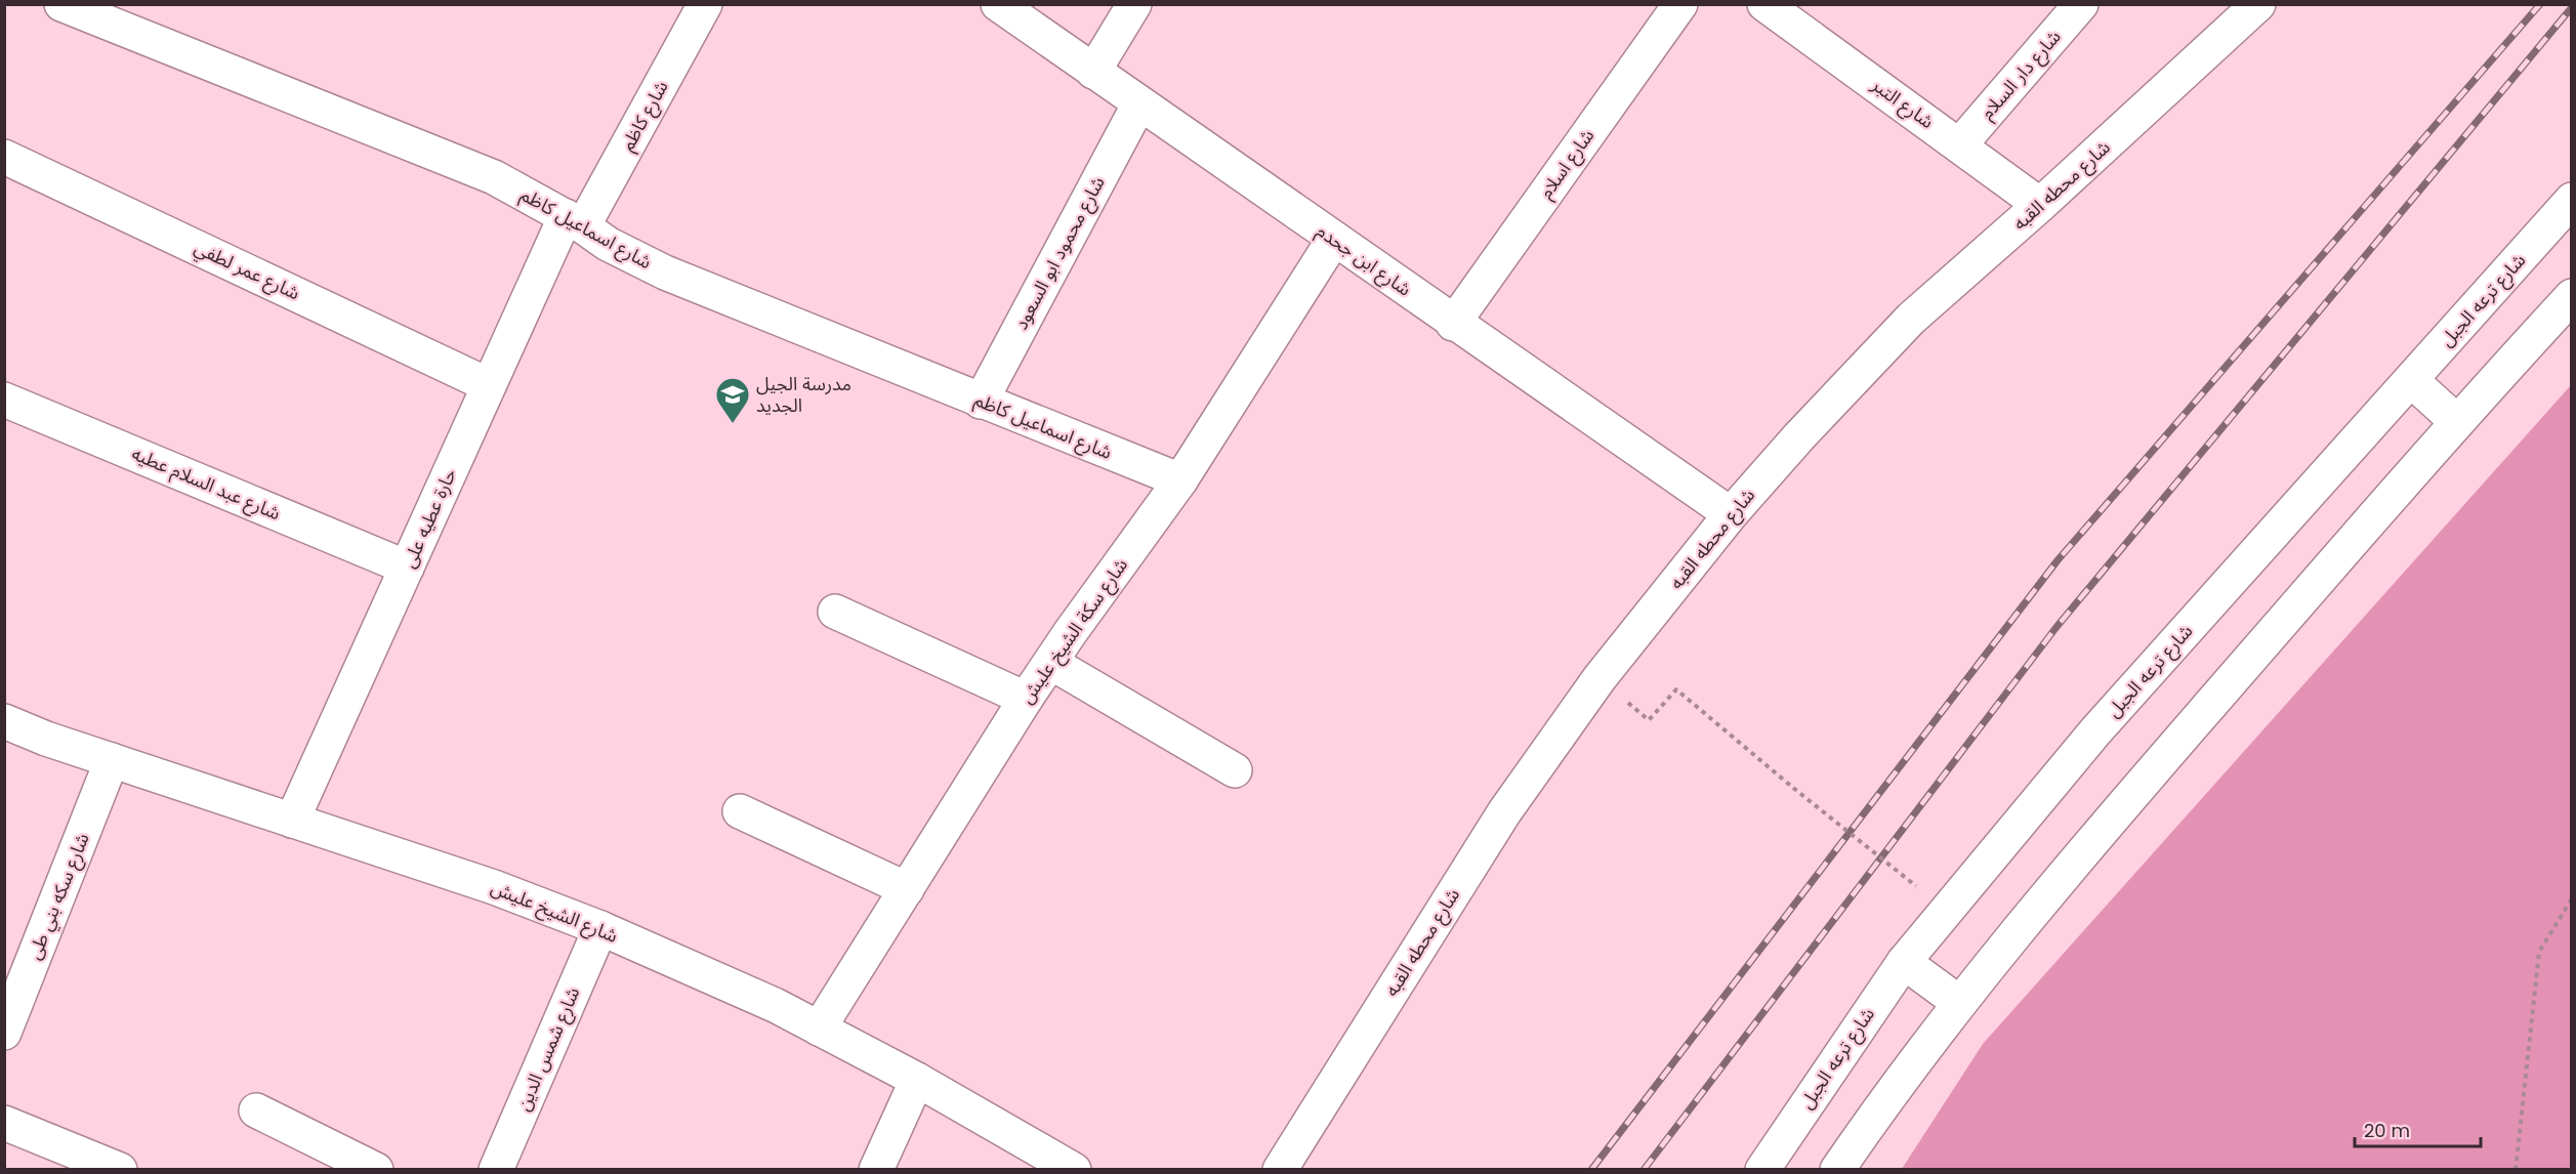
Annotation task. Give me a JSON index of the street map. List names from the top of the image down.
{
  "streets": {
    "street": [
      "شارع دار السلام",
      "شارع التبر",
      "شارع كاظم",
      "شارع اسلام",
      "شارع محطه القبه",
      "شارع اسماعيل كاظم",
      "شارع محمود ابو السعود",
      "شارع ابن جحدم",
      "شارع عمر لطفي",
      "شارع ترعه الجبل",
      "شارع عبد السلام عطيه",
      "حارة عطيه على",
      "شارع سكة الشيخ عليش",
      "شارع سكه بني طى",
      "شارع الشيخ عليش",
      "شارع شمس الدين"
    ]
  },
  "crossings": [
    ["شارع دار السلام", "شارع التبر"],
    ["شارع التبر", "شارع محطه القبه"],
    ["شارع كاظم", "شارع اسماعيل كاظم"],
    ["شارع كاظم", "حارة عطيه على"],
    ["شارع اسلام", "شارع ابن جحدم"],
    ["شارع محطه القبه", "شارع ابن جحدم"],
    ["شارع اسماعيل كاظم", "شارع محمود ابو السعود"],
    ["شارع اسماعيل كاظم", "حارة عطيه على"],
    ["شارع اسماعيل كاظم", "شارع سكة الشيخ عليش"],
    ["شارع محمود ابو السعود", "شارع ابن جحدم"],
    ["شارع ابن جحدم", "شارع سكة الشيخ عليش"],
    ["شارع عمر لطفي", "حارة عطيه على"],
    ["شارع عبد السلام عطيه", "حارة عطيه على"],
    ["حارة عطيه على", "شارع الشيخ عليش"],
    ["شارع سكة الشيخ عليش", "شارع الشيخ عليش"],
    ["شارع سكه بني طى", "شارع الشيخ عليش"],
    ["شارع الشيخ عليش", "شارع شمس الدين"]
  ],
  "places": {
    "school or university": ["مدرسة الجيل الجديد"]
  },
  "scale_bar": "20 m"
}
